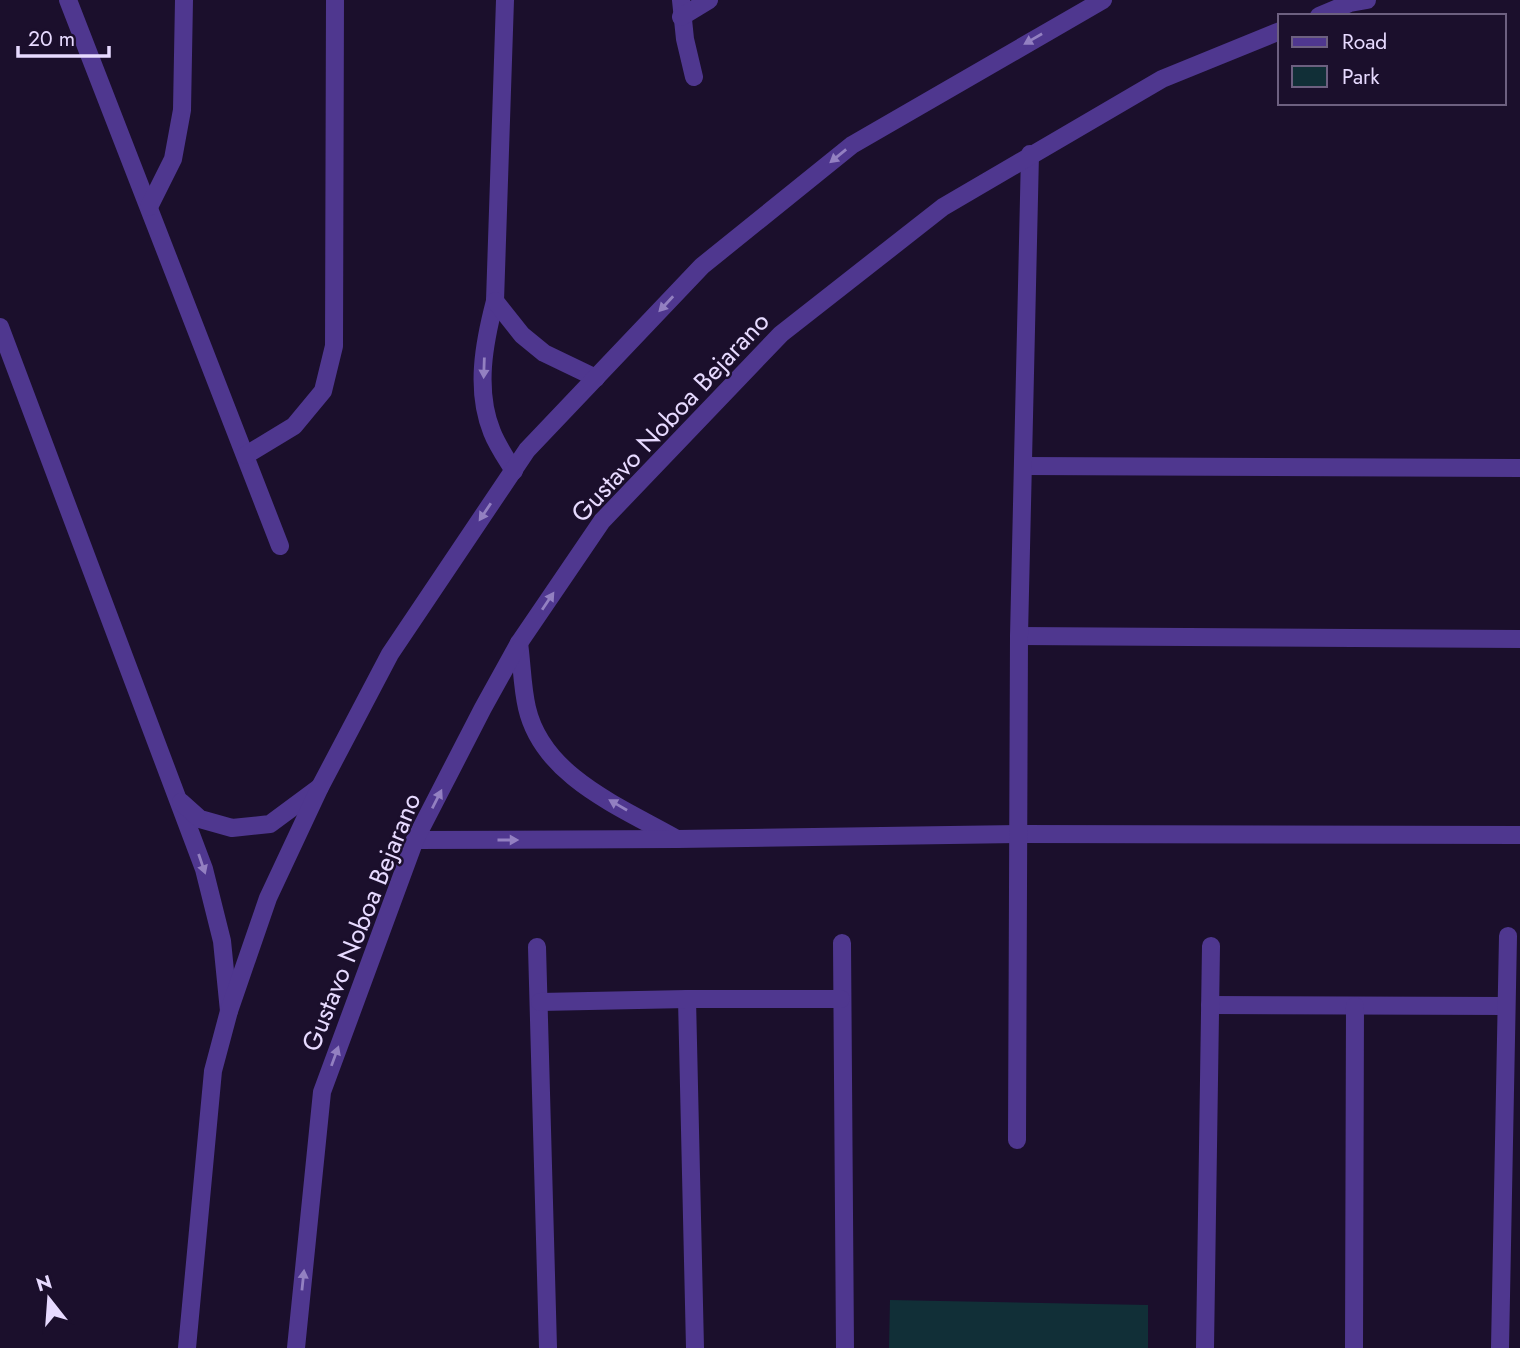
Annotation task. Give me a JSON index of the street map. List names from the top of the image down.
{
  "streets": {
    "street": ["Gustavo Noboa Bejarano"]
  },
  "legend": ["Road", "Park"],
  "scale_bar": "20 m",
  "north": "top"
}
